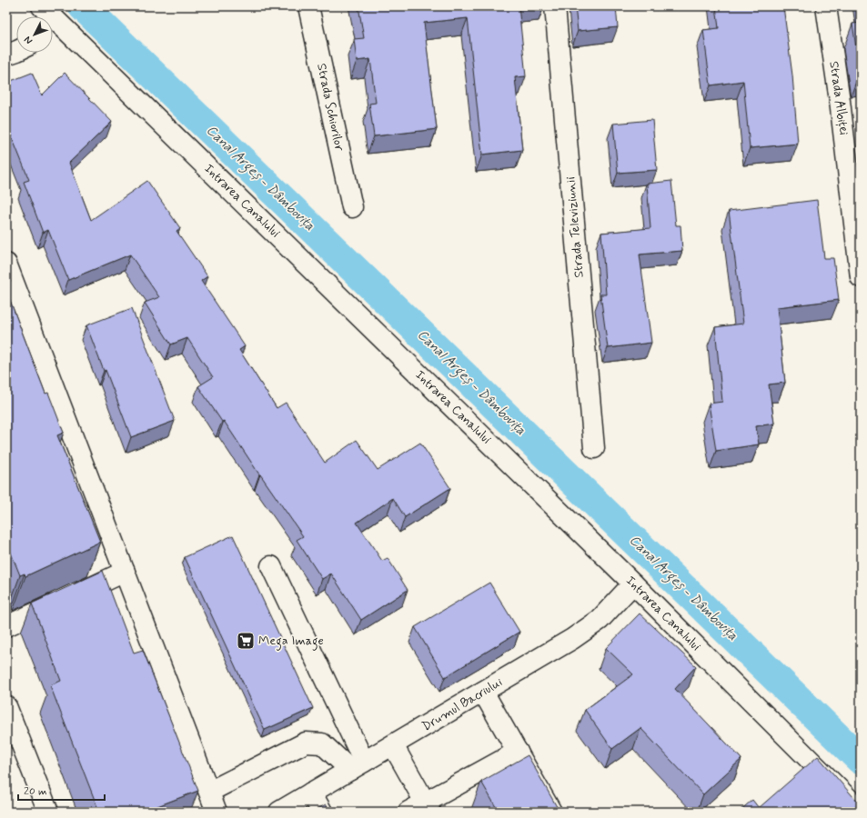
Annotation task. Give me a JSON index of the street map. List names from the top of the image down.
{
  "streets": {
    "street": [
      "Strada Albiței",
      "Strada Schiorilor",
      "Intrarea Canalului",
      "Strada Televiziunii",
      "Drumul Bacriului"
    ]
  },
  "crossings": [
    ["Intrarea Canalului", "Drumul Bacriului"]
  ],
  "water": ["Canal Argeș - Dâmbovița"],
  "places": {
    "supermarket": ["Mega Image"]
  },
  "scale_bar": "20 m",
  "north": "bottom left"
}
